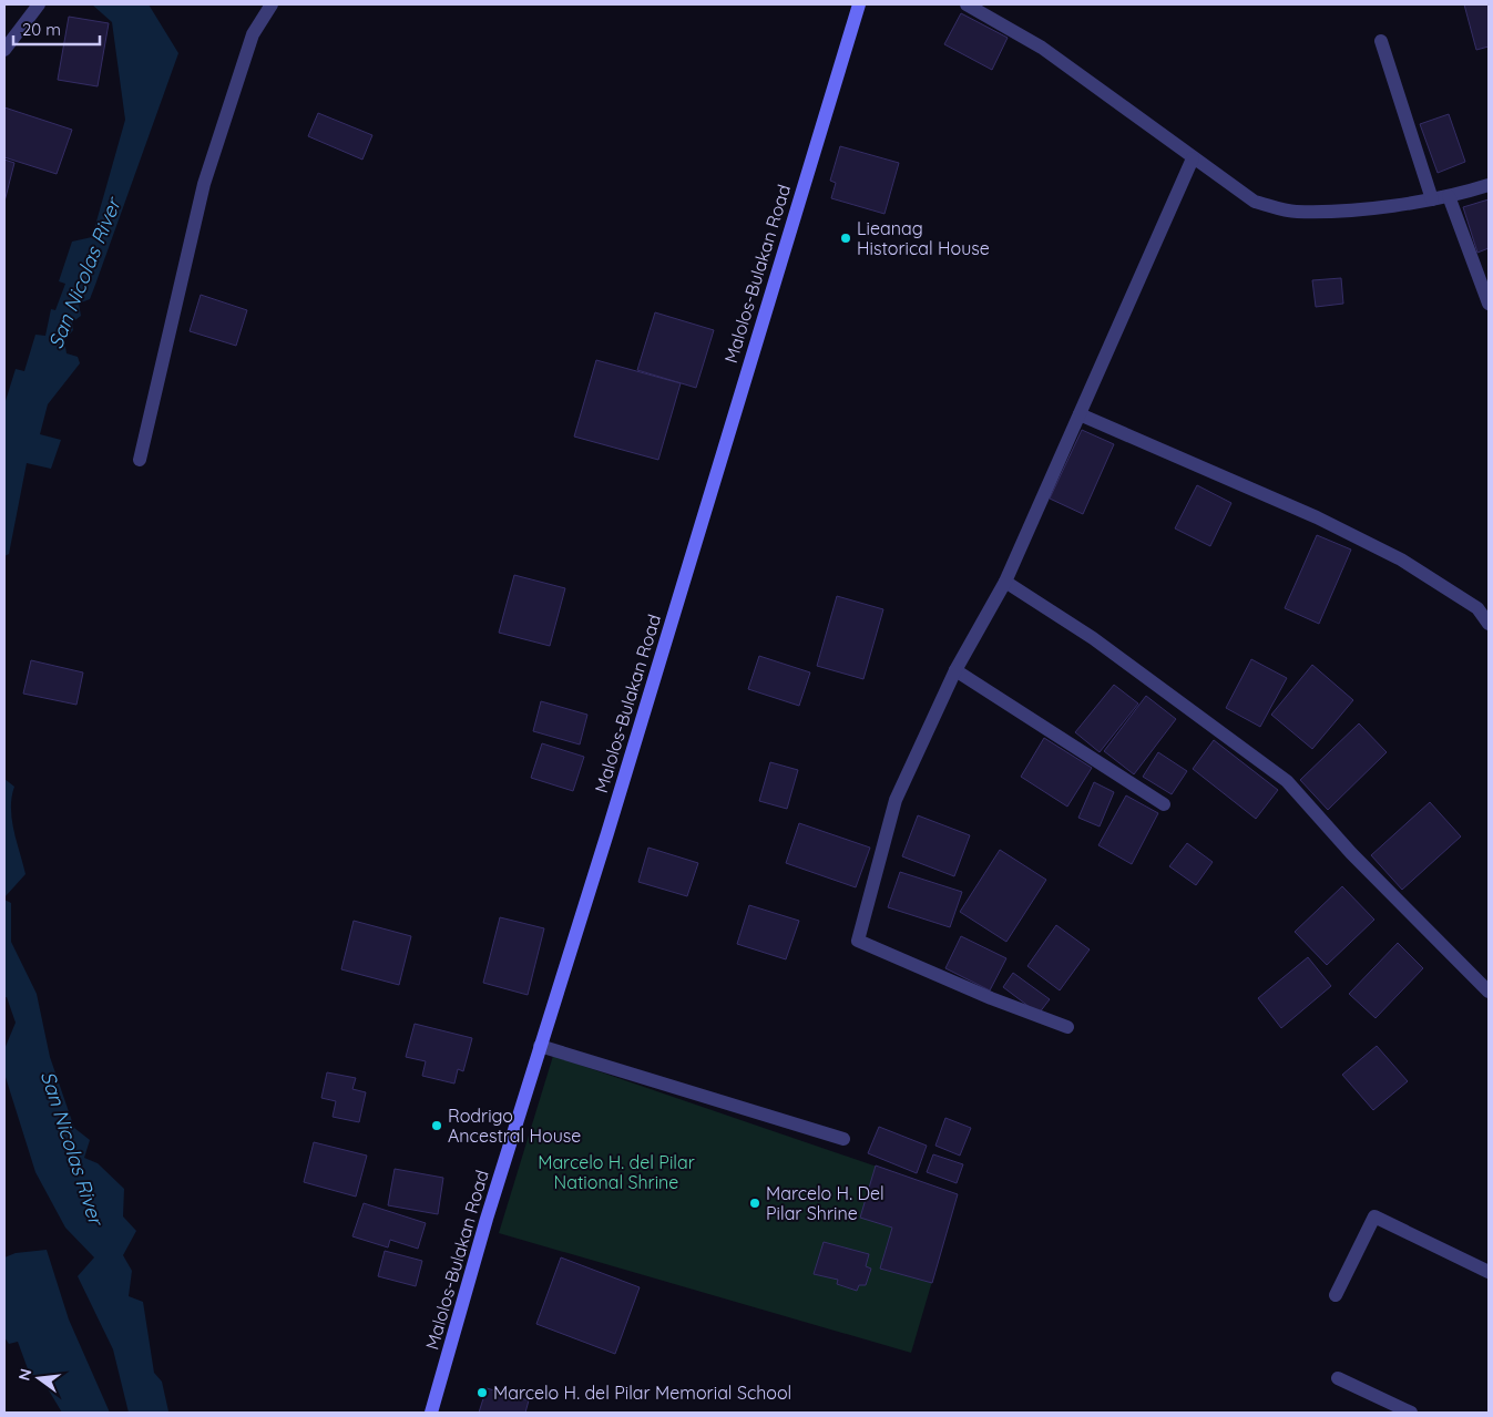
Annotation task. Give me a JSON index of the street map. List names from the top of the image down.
{
  "streets": {
    "main road": ["Malolos-Bulakan Road"]
  },
  "water": ["San Nicolas River"],
  "parks": ["Marcelo H. del Pilar National Shrine"],
  "places": [
    "Lieanag Historical House",
    "Rodrigo Ancestral House",
    "Marcelo H. Del Pilar Shrine",
    "Marcelo H. del Pilar Memorial School"
  ],
  "scale_bar": "20 m",
  "north": "left"
}
